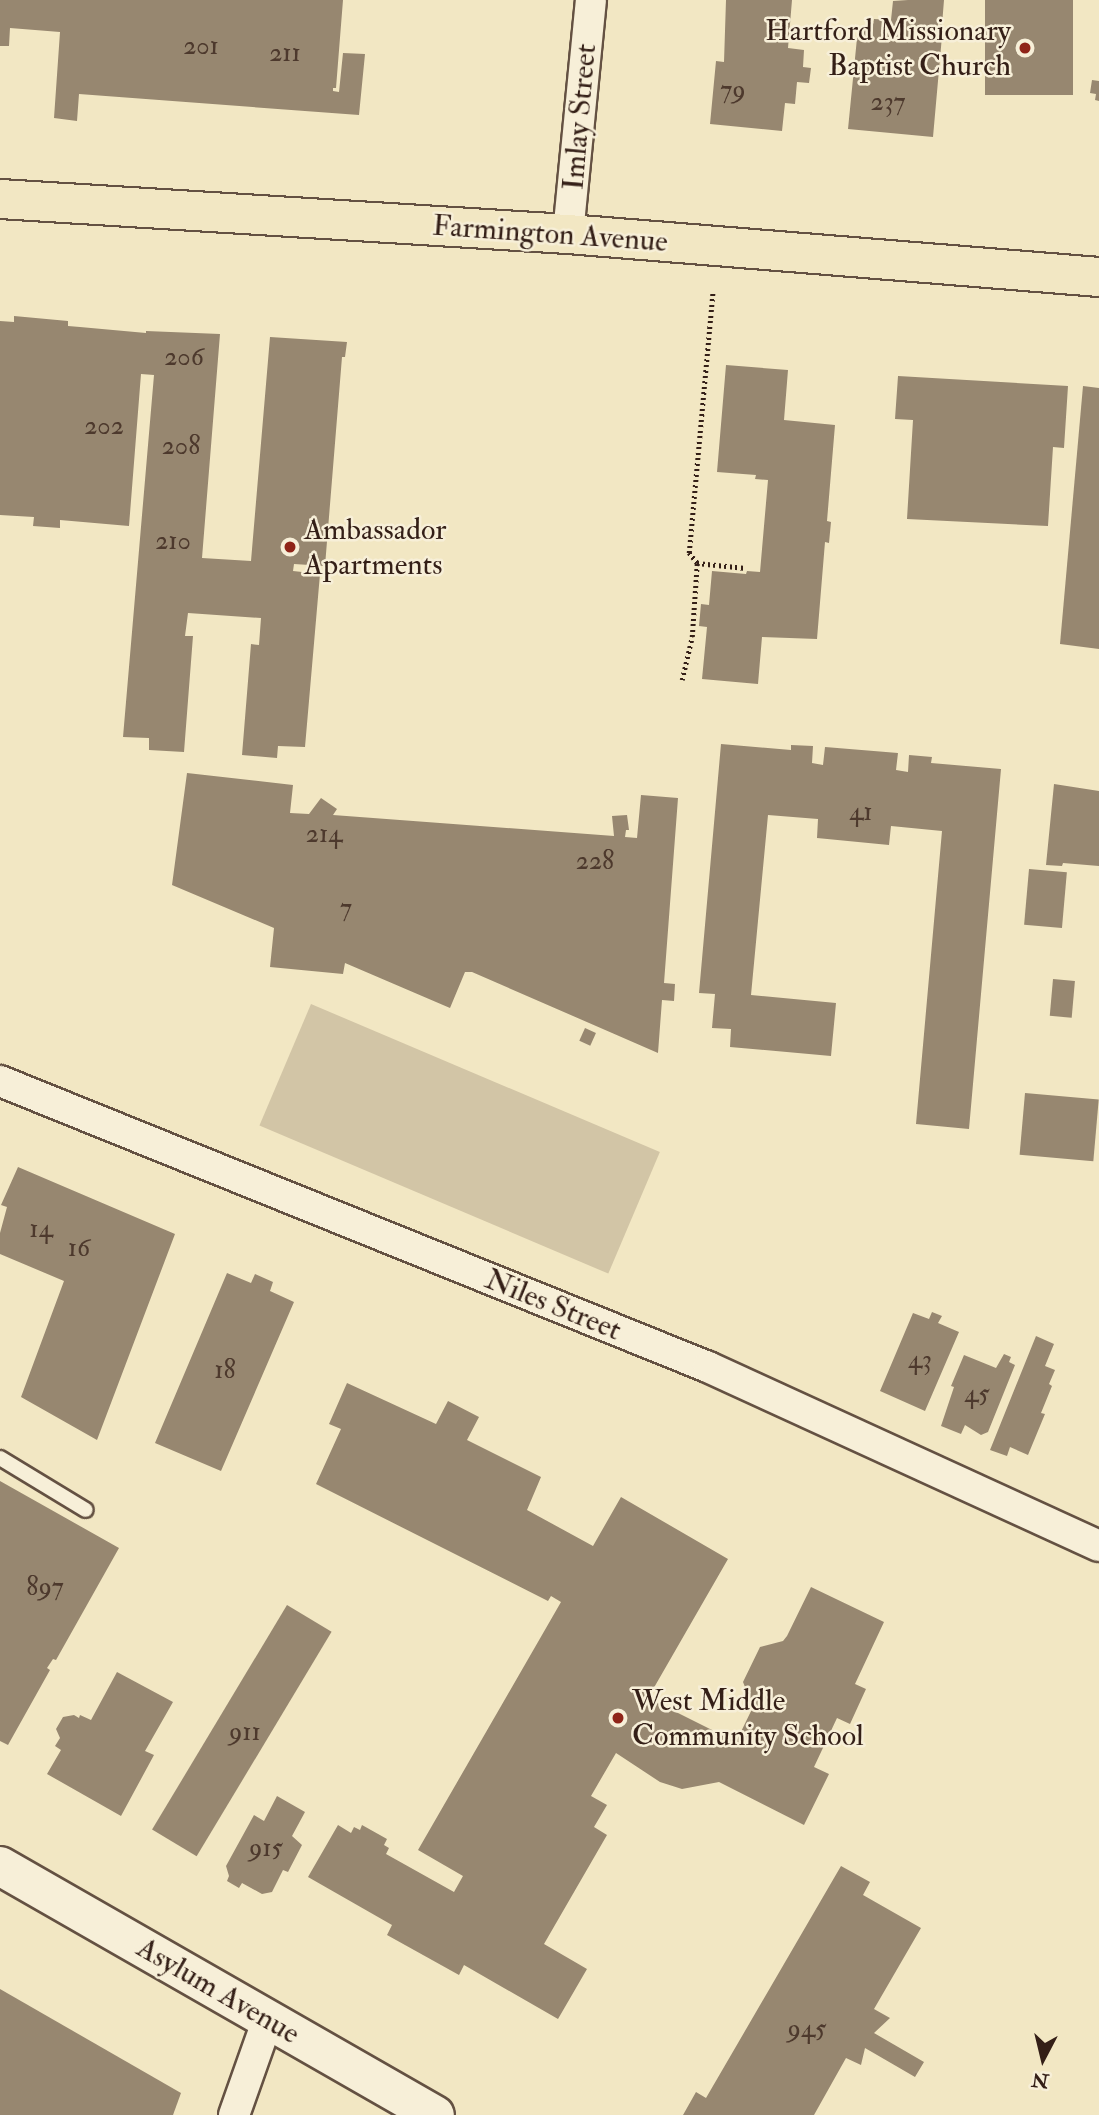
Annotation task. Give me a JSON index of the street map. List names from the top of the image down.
{
  "streets": {
    "main road": ["Farmington Avenue", "Asylum Avenue"],
    "street": ["Imlay Street", "Niles Street"]
  },
  "crossings": [
    ["Imlay Street", "Farmington Avenue"]
  ],
  "places": ["Hartford Missionary Baptist Church", "Ambassador Apartments", "West Middle Community School"],
  "house_numbers": [
    "201",
    "211",
    "79",
    "237",
    "206",
    "202",
    "208",
    "210",
    "41",
    "214",
    "228",
    "7",
    "14",
    "16",
    "43",
    "18",
    "45",
    "897",
    "911",
    "915",
    "945"
  ],
  "north": "bottom"
}
